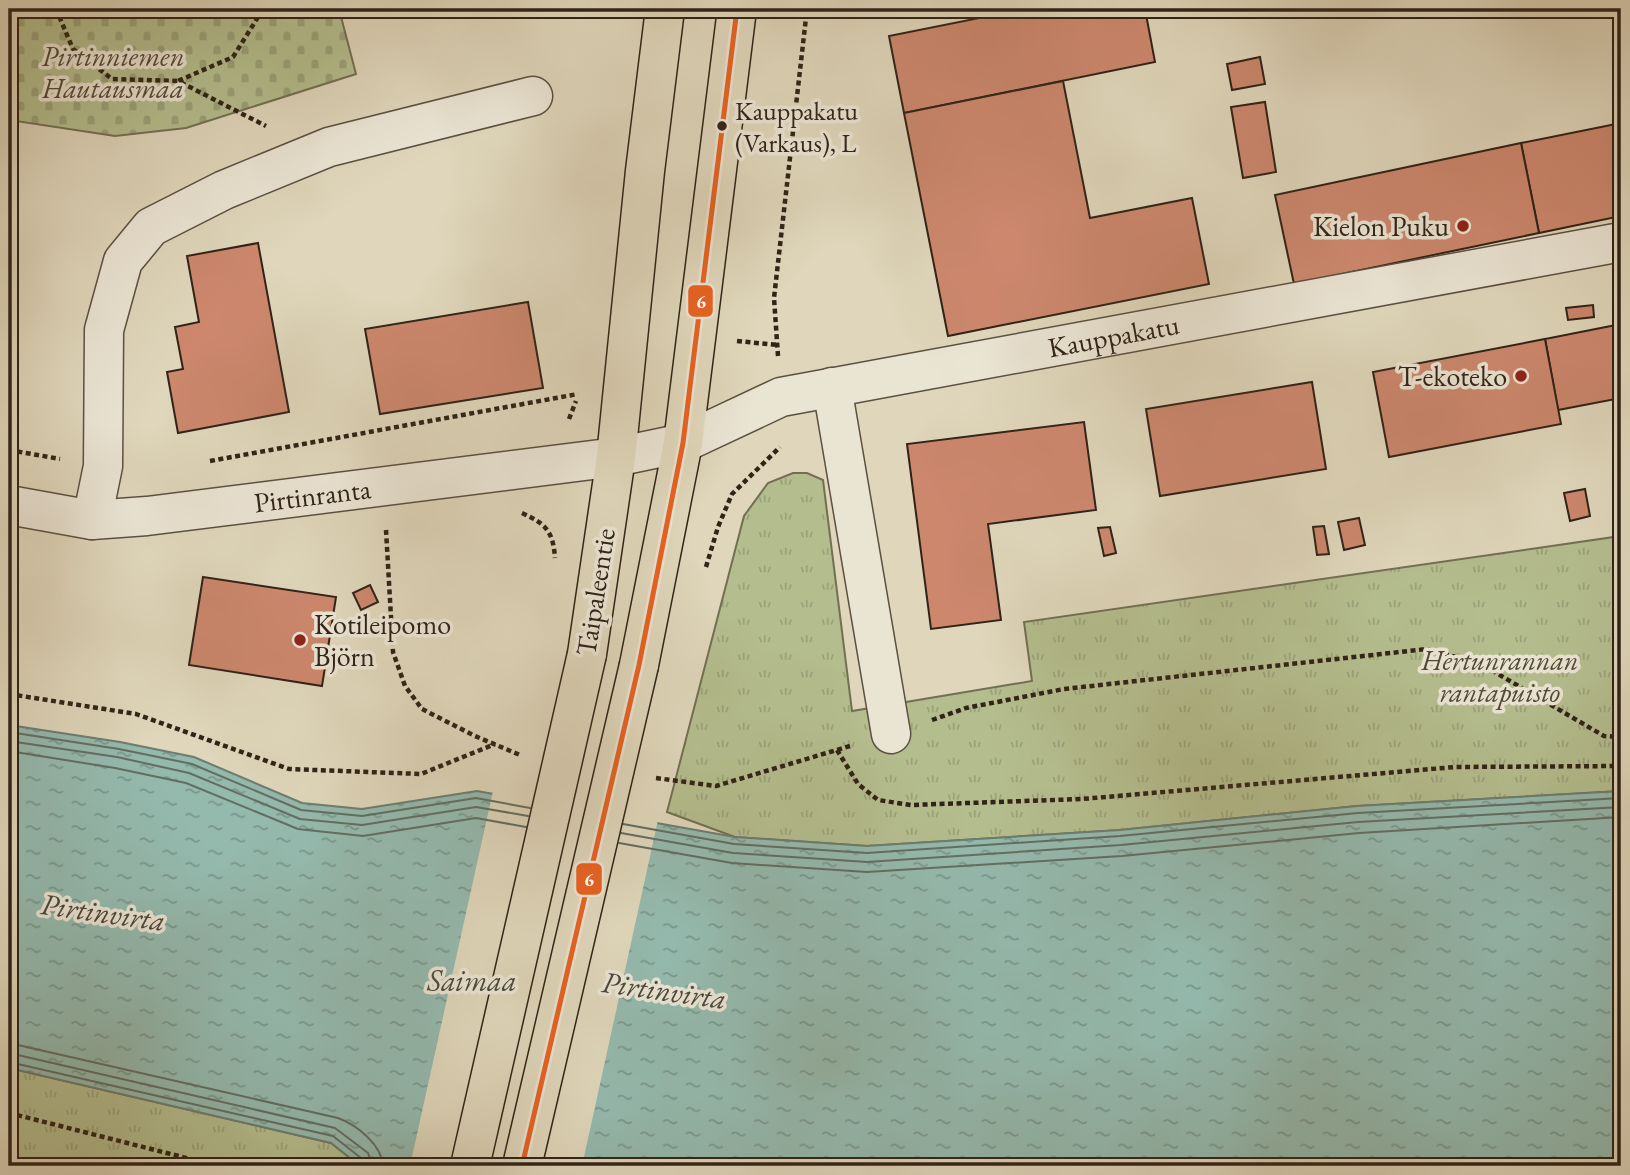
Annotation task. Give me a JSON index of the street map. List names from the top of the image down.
{
  "streets": {
    "highway": ["Taipaleentie"],
    "street": ["Kauppakatu", "Pirtinranta"]
  },
  "crossings": [
    ["Kauppakatu", "Pirtinranta"],
    ["Kauppakatu", "Taipaleentie"],
    ["Pirtinranta", "Taipaleentie"]
  ],
  "water": ["Pirtinvirta", "Saimaa"],
  "parks": ["Pirtinniemen Hautausmaa", "Hertunrannan rantapuisto"],
  "places": [
    "Kauppakatu (Varkaus), L",
    "Kielon Puku",
    "T-ekoteko",
    "Kotileipomo Björn"
  ],
  "lines": ["transit line 6"]
}
